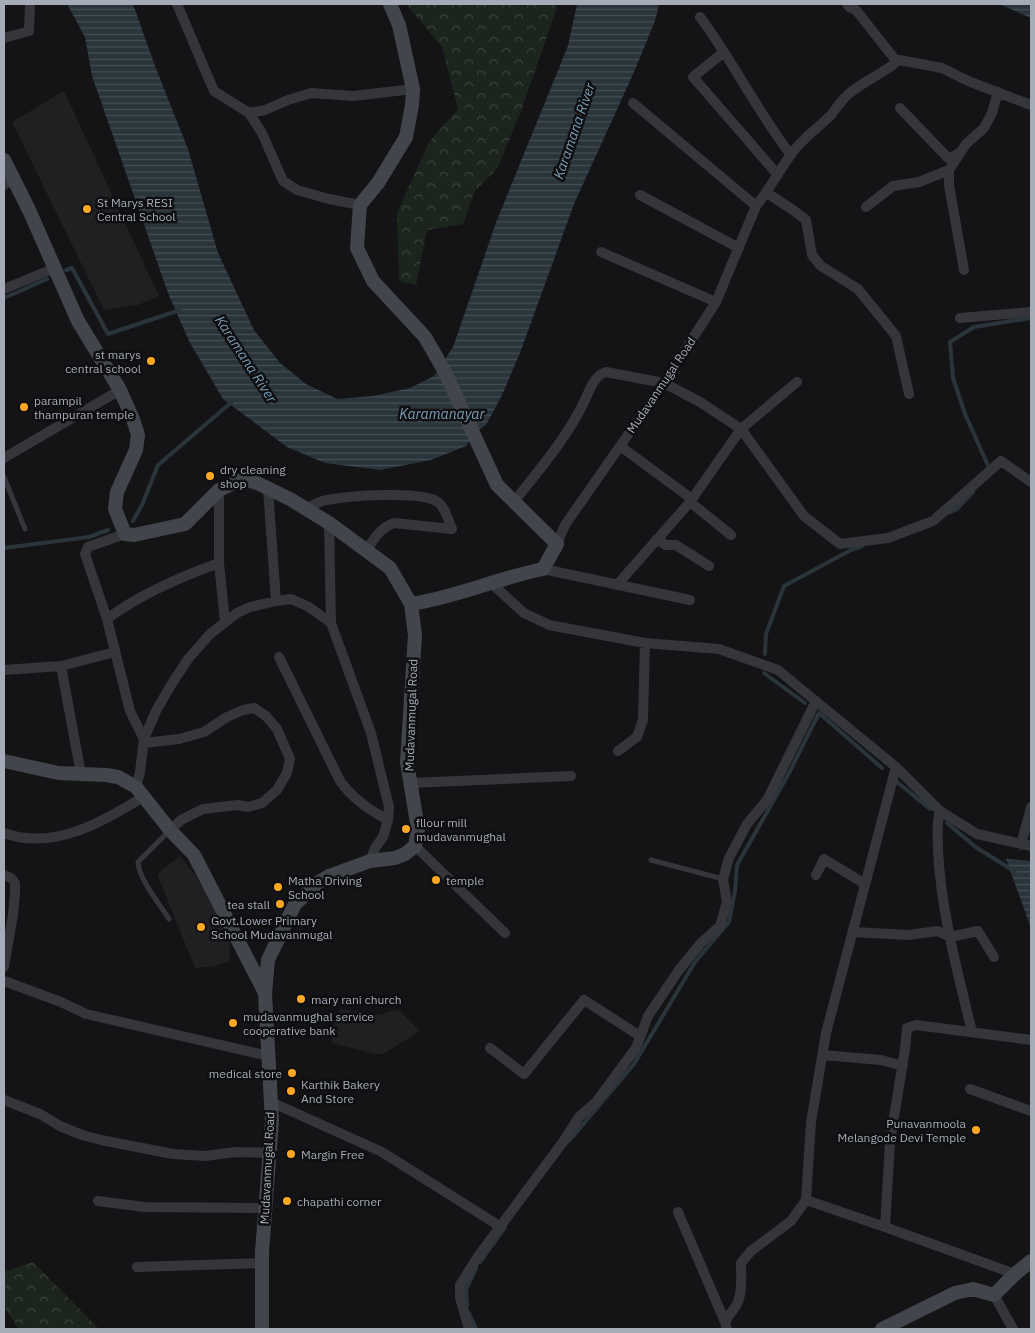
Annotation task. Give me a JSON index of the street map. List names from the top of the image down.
{
  "streets": {
    "street": ["Mudavanmugal Road"]
  },
  "water": ["Karamana River", "Karamanayar"],
  "places": [
    "St Marys RESI Central School",
    "st marys central school",
    "parampil thampuran temple",
    "dry cleaning shop",
    "fllour mill mudavanmughal",
    "temple",
    "Matha Driving School",
    "tea stall",
    "Govt.Lower Primary School Mudavanmugal",
    "mary rani church",
    "mudavanmughal service cooperative bank",
    "medical store",
    "Karthik Bakery And Store",
    "Punavanmoola Melangode Devi Temple",
    "Margin Free",
    "chapathi corner"
  ]
}
